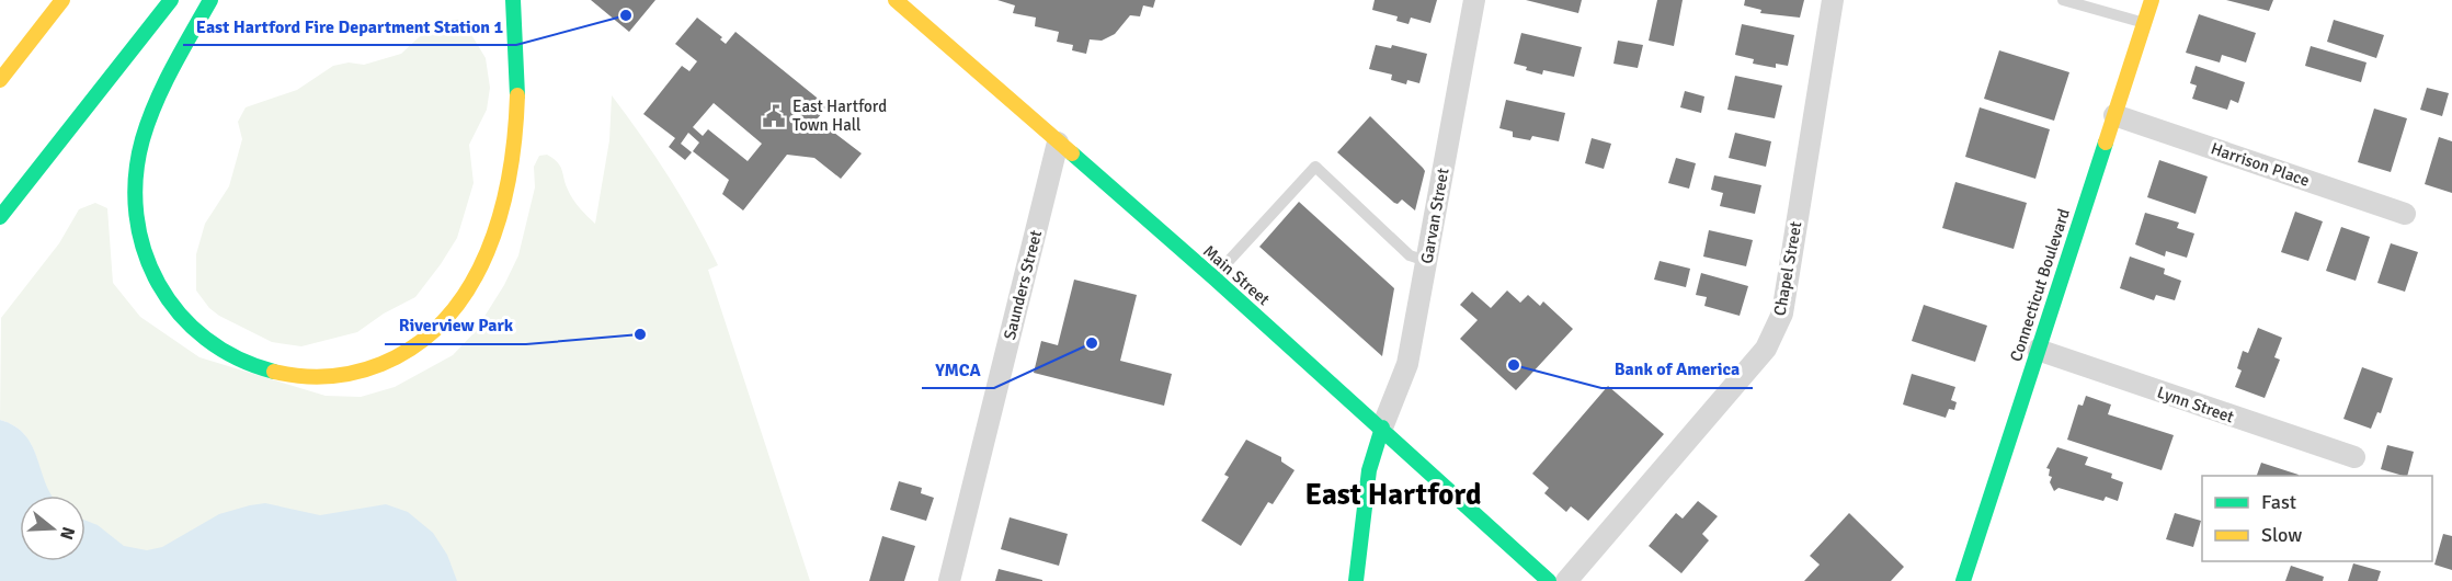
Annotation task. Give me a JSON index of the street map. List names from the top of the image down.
{
  "streets": {
    "main road": ["Main Street", "Connecticut Boulevard"],
    "street": [
      "Harrison Place",
      "Garvan Street",
      "Chapel Street",
      "Saunders Street",
      "Lynn Street"
    ]
  },
  "crossings": [
    ["Harrison Place", "Connecticut Boulevard"],
    ["Garvan Street", "Main Street"],
    ["Main Street", "Saunders Street"],
    ["Connecticut Boulevard", "Lynn Street"]
  ],
  "districts": ["East Hartford"],
  "places": {
    "other": [
      "East Hartford Fire Department Station 1",
      "Riverview Park",
      "YMCA",
      "Bank of America"
    ],
    "public building": ["East Hartford Town Hall"]
  },
  "legend": ["Fast", "Slow"],
  "north": "right"
}
